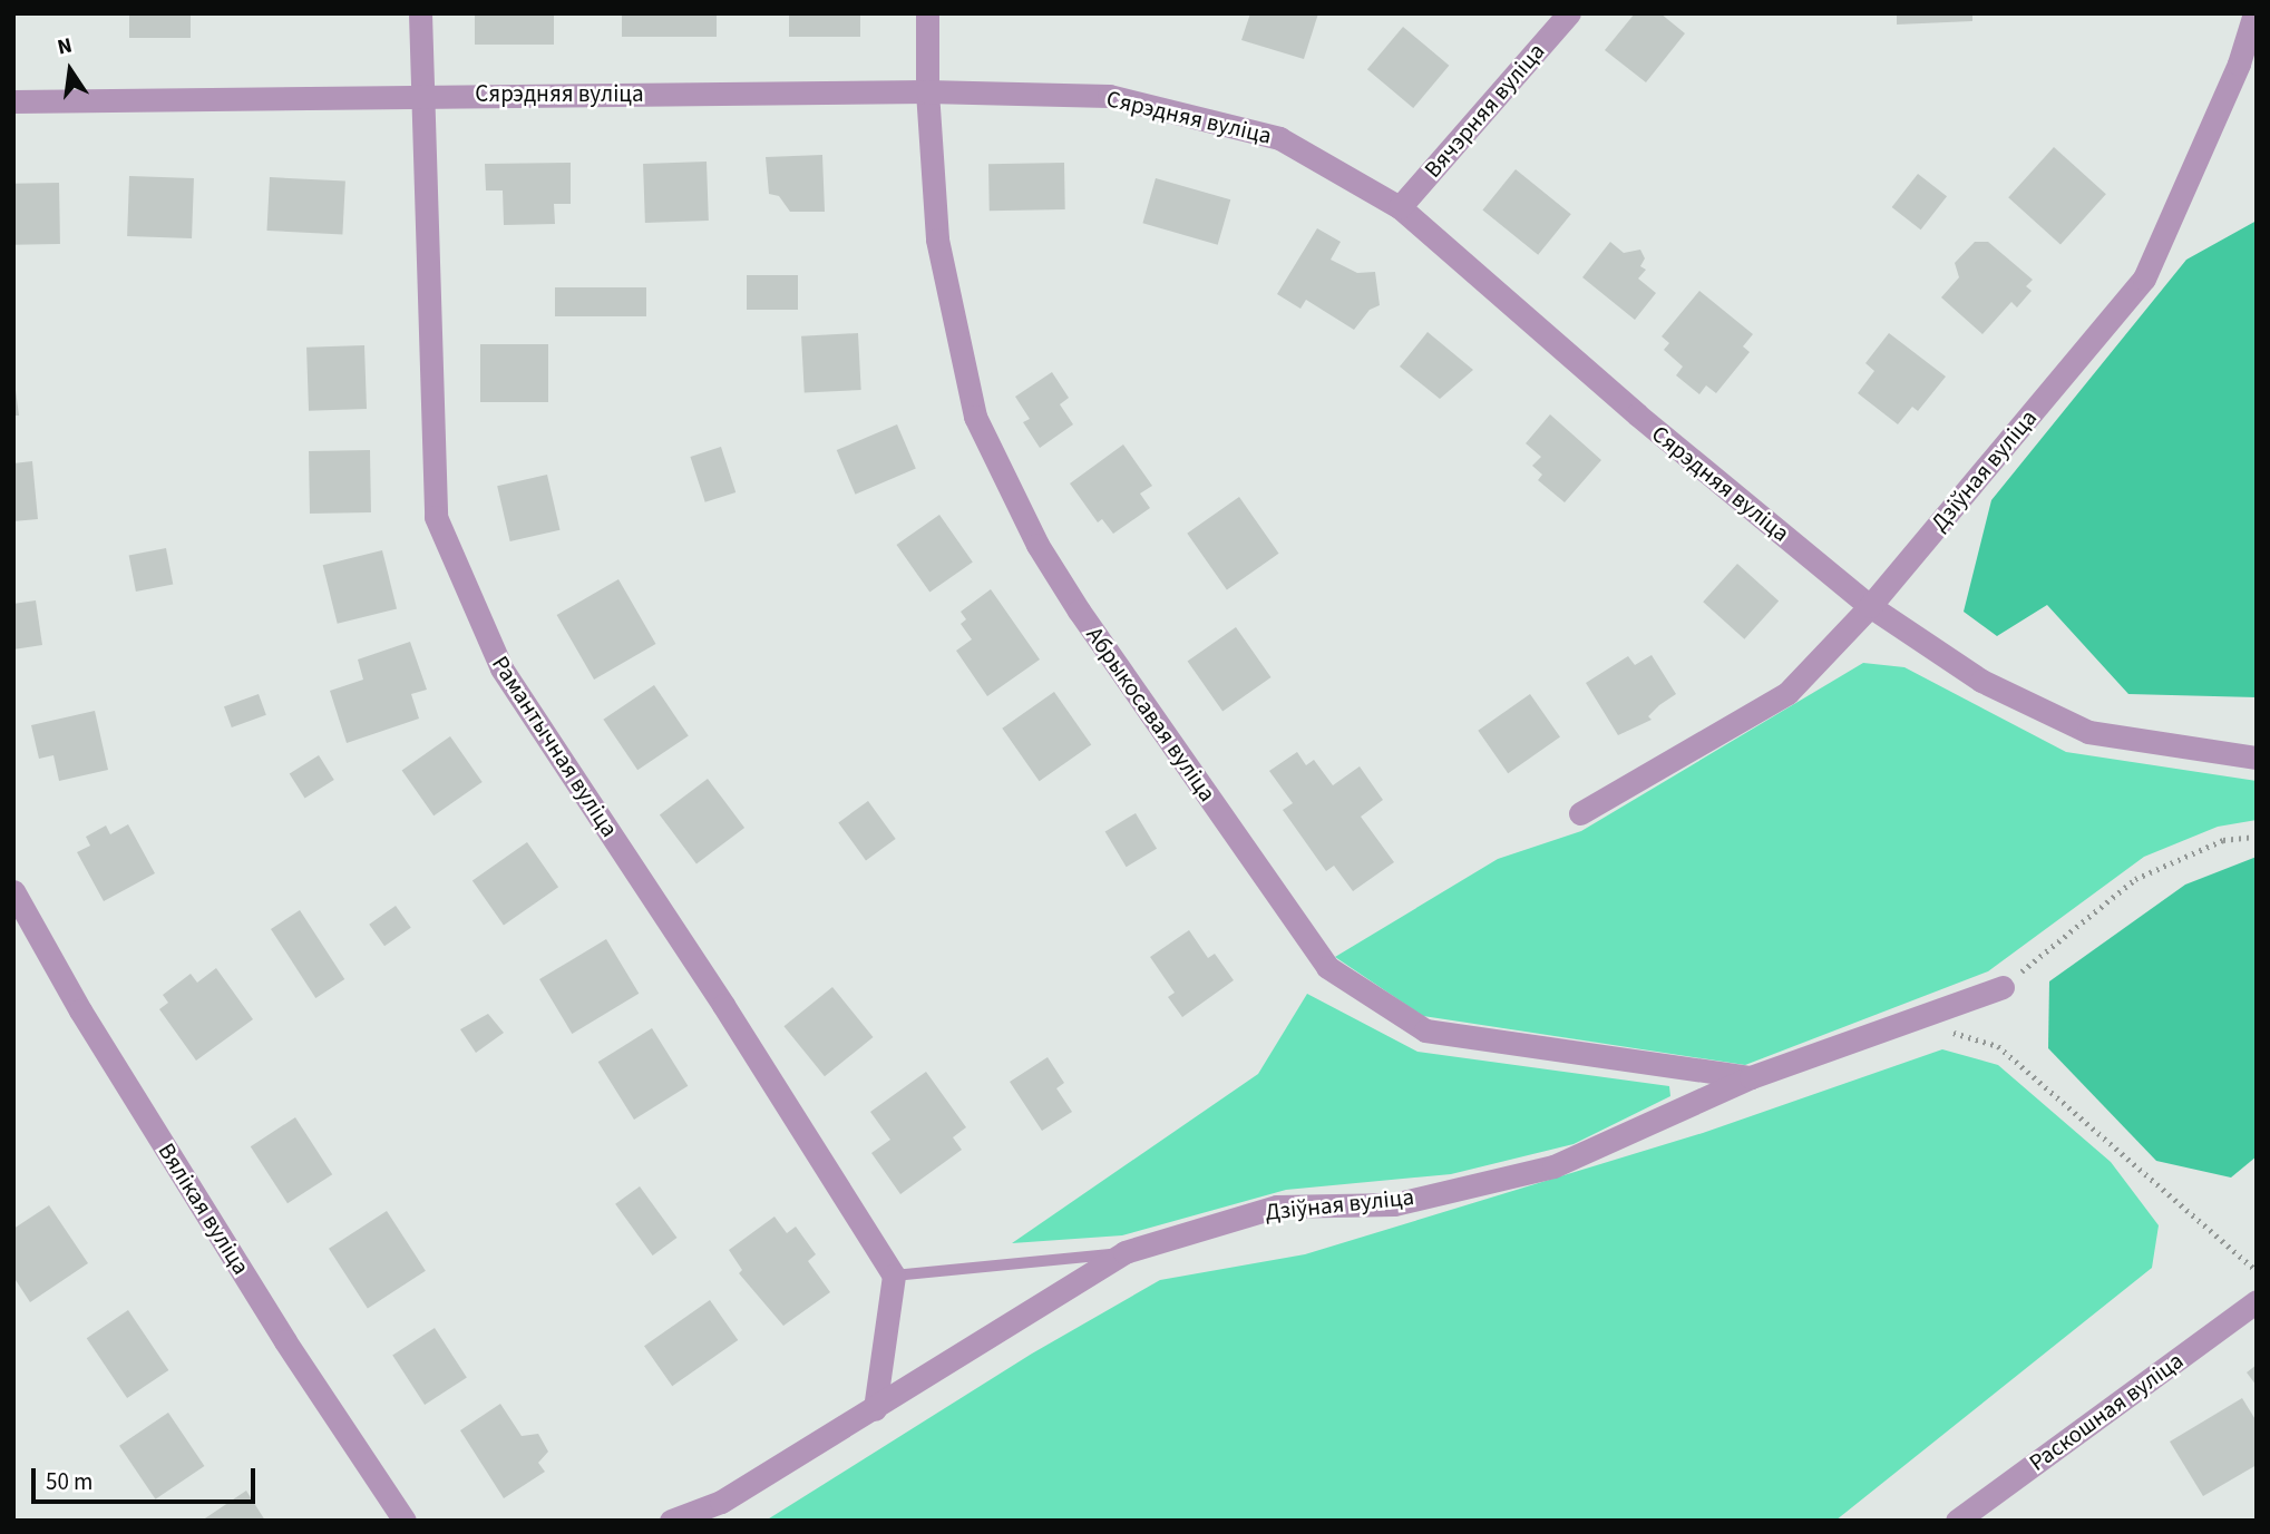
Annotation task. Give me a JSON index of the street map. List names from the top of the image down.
{
  "streets": {
    "street": [
      "Сярэдняя вуліца",
      "Вячэрняя вуліца",
      "Дзіўная вуліца",
      "Абрыкосавая вуліца",
      "Рамантычная вуліца",
      "Вялікая вуліца",
      "Раскошная вуліца"
    ]
  },
  "crossings": [
    ["Сярэдняя вуліца", "Вячэрняя вуліца"],
    ["Сярэдняя вуліца", "Дзіўная вуліца"],
    ["Сярэдняя вуліца", "Абрыкосавая вуліца"],
    ["Сярэдняя вуліца", "Рамантычная вуліца"],
    ["Дзіўная вуліца", "Абрыкосавая вуліца"]
  ],
  "scale_bar": "50 m",
  "north": "top"
}
